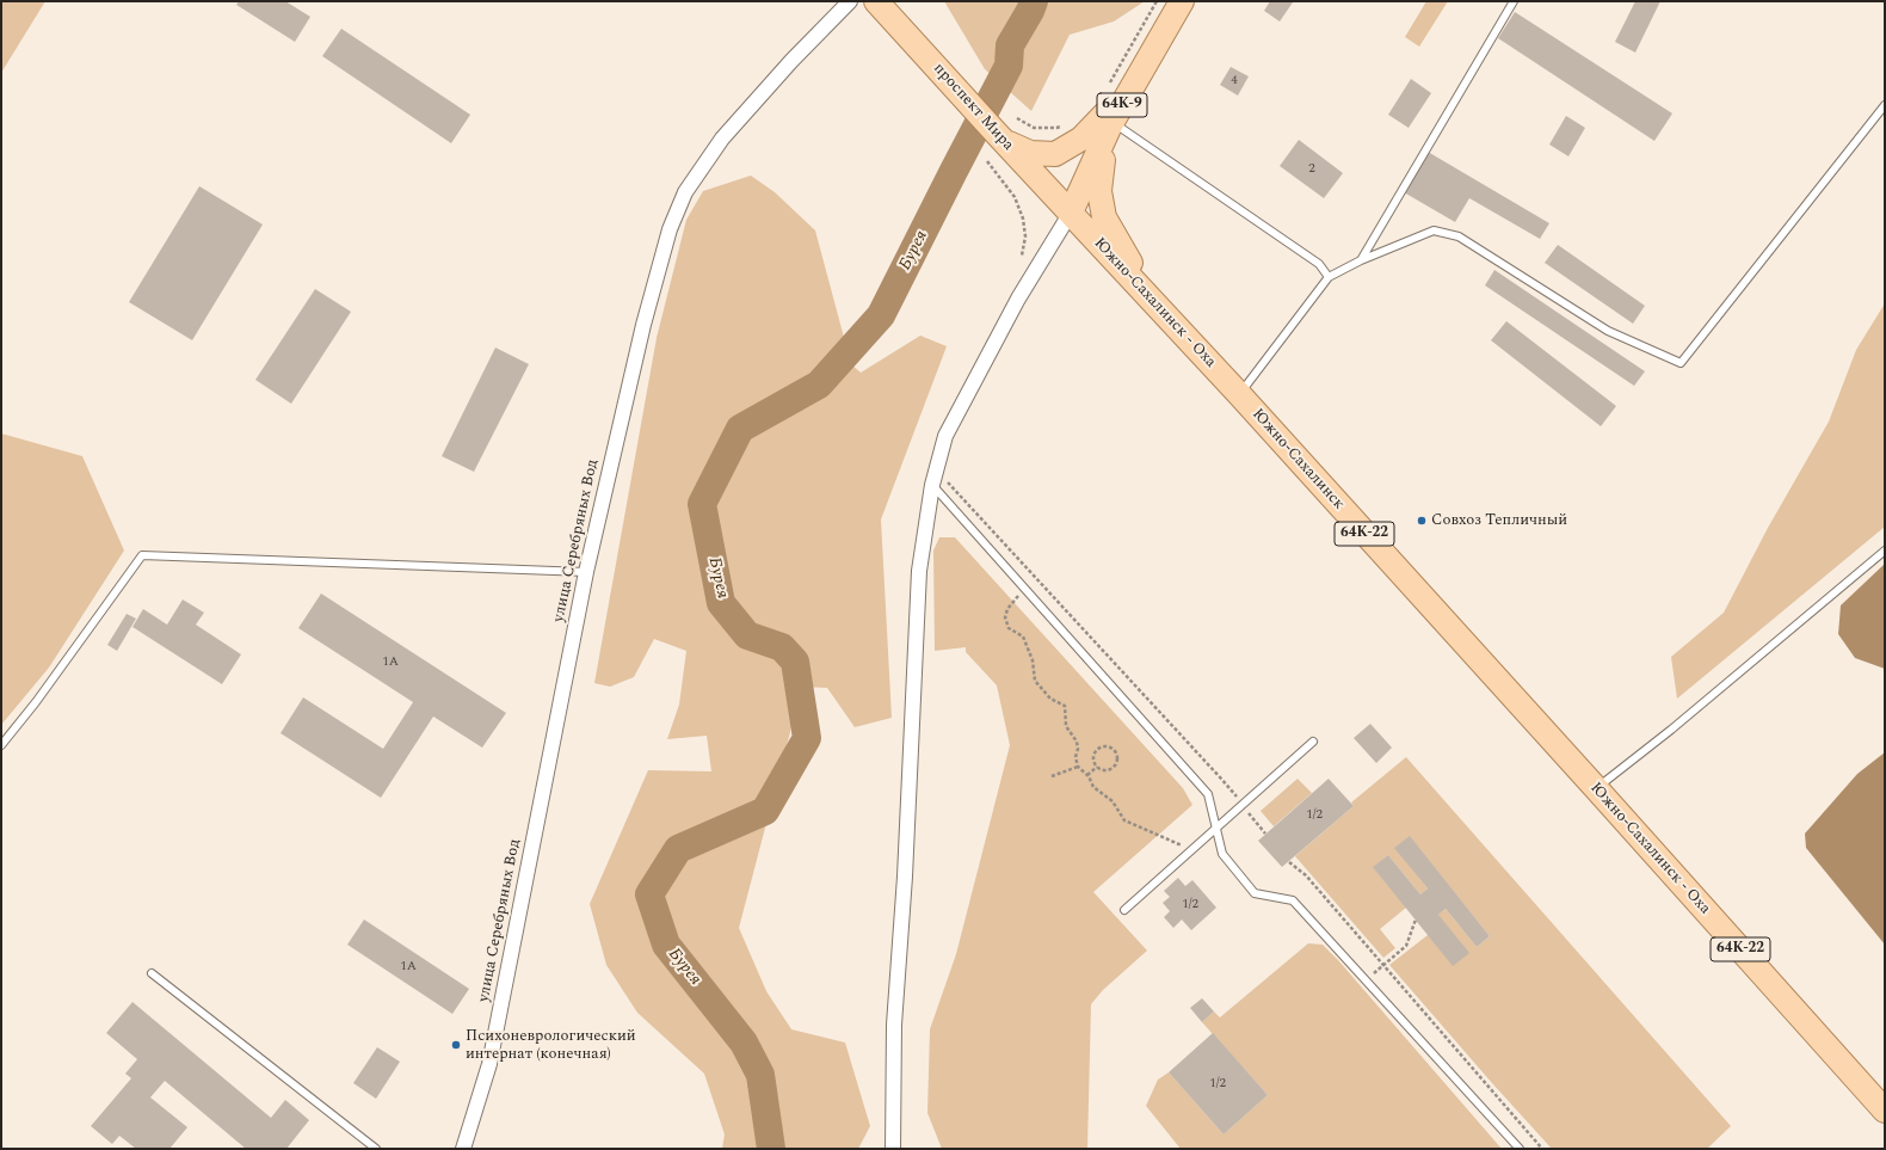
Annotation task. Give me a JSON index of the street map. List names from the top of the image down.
{
  "streets": {
    "main road": [
      "64К-9",
      "проспект Мира",
      "Южно-Сахалинск - Оха",
      "Южно-Сахалинск",
      "64К-22"
    ],
    "street": ["улица Серебряных Вод"]
  },
  "crossings": [
    ["64К-9", "проспект Мира"],
    ["64К-9", "Южно-Сахалинск - Оха"],
    ["проспект Мира", "Южно-Сахалинск - Оха"],
    ["Южно-Сахалинск - Оха", "Южно-Сахалинск"]
  ],
  "water": ["Бурея"],
  "places": ["Совхоз Тепличный", "Психоневрологический интернат (конечная)"],
  "house_numbers": [
    "4",
    "2",
    "1А",
    "1/2",
    "1/2",
    "1А",
    "1/2"
  ]
}
